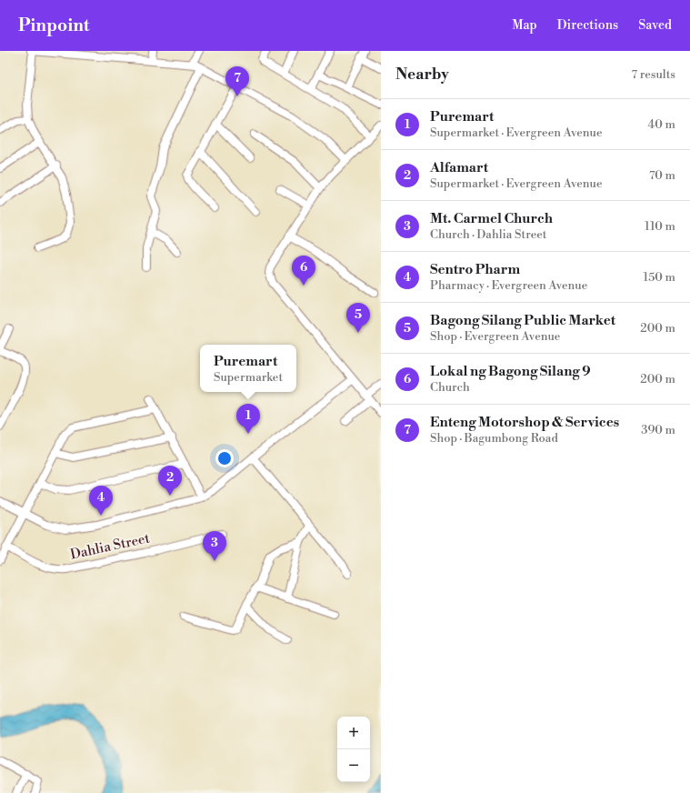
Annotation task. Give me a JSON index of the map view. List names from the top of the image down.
{
  "streets": {
    "street": ["Dahlia Street"]
  },
  "page": {
    "header": "Pinpoint",
    "nav": ["Map", "Directions", "Saved"],
    "heading": ["Nearby", "7 results"],
    "pins": [
      "7",
      "6",
      "5",
      "1",
      "2",
      "4",
      "3"
    ],
    "list": [
      {
        "mark": "1",
        "name": "Puremart",
        "note": "Supermarket · Evergreen Avenue",
        "value": "40 m"
      },
      {
        "mark": "2",
        "name": "Alfamart",
        "note": "Supermarket · Evergreen Avenue",
        "value": "70 m"
      },
      {
        "mark": "3",
        "name": "Mt. Carmel Church",
        "note": "Church · Dahlia Street",
        "value": "110 m"
      },
      {
        "mark": "4",
        "name": "Sentro Pharm",
        "note": "Pharmacy · Evergreen Avenue",
        "value": "150 m"
      },
      {
        "mark": "5",
        "name": "Bagong Silang Public Market",
        "note": "Shop · Evergreen Avenue",
        "value": "200 m"
      },
      {
        "mark": "6",
        "name": "Lokal ng Bagong Silang 9",
        "note": "Church",
        "value": "200 m"
      },
      {
        "mark": "7",
        "name": "Enteng Motorshop & Services",
        "note": "Shop · Bagumbong Road",
        "value": "390 m"
      }
    ],
    "popup": ["Puremart", "Supermarket"],
    "map_buttons": ["+", "−"]
  }
}
